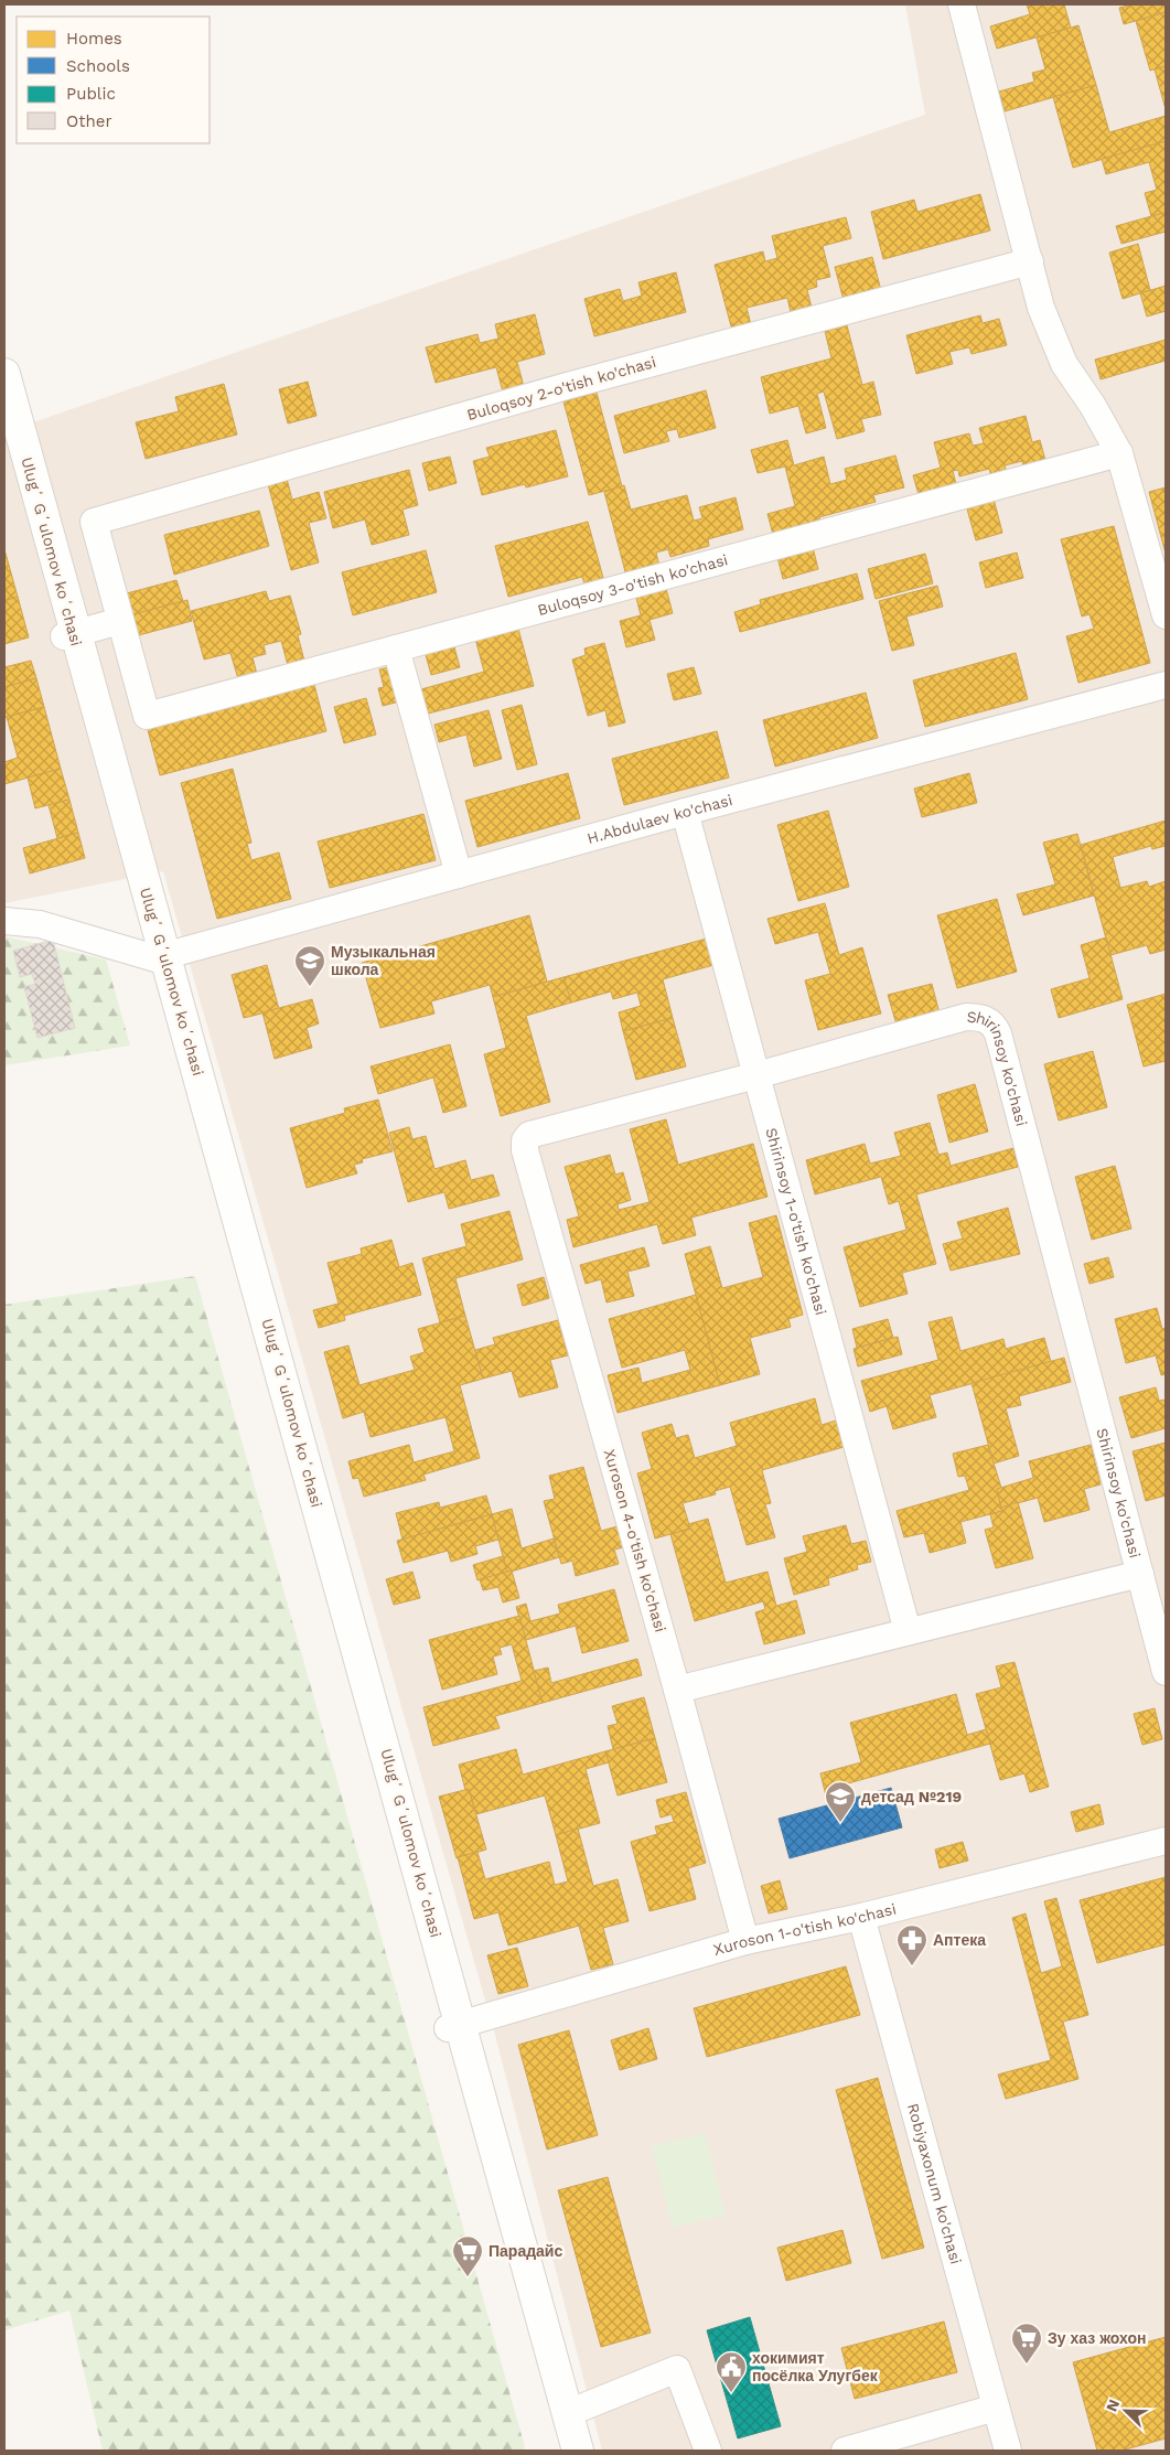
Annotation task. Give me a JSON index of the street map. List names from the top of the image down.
{
  "streets": {
    "main road": ["Ulugʻ Gʻulomov koʻchasi"],
    "street": [
      "Buloqsoy 2-o'tish ko'chasi",
      "Buloqsoy 3-o'tish ko'chasi",
      "H.Abdulaev ko'chasi",
      "Shirinsoy ko'chasi",
      "Shirinsoy 1-o'tish ko'chasi",
      "Xuroson 4-o'tish ko'chasi",
      "Хuroson 1-o'tish ko'chasi",
      "Robiyaxonum ko'chasi"
    ]
  },
  "crossings": [
    ["Buloqsoy 2-o'tish ko'chasi", "Buloqsoy 3-o'tish ko'chasi"],
    ["Ulugʻ Gʻulomov koʻchasi", "H.Abdulaev ko'chasi"],
    ["Ulugʻ Gʻulomov koʻchasi", "Хuroson 1-o'tish ko'chasi"],
    ["H.Abdulaev ko'chasi", "Shirinsoy 1-o'tish ko'chasi"],
    ["Shirinsoy ko'chasi", "Shirinsoy 1-o'tish ko'chasi"],
    ["Shirinsoy ko'chasi", "Xuroson 4-o'tish ko'chasi"],
    ["Xuroson 4-o'tish ko'chasi", "Хuroson 1-o'tish ko'chasi"],
    ["Хuroson 1-o'tish ko'chasi", "Robiyaxonum ko'chasi"]
  ],
  "places": {
    "school or university": ["Музыкальная школа", "детсад №219"],
    "pharmacy": ["Аптека"],
    "supermarket": ["Парадайс", "Зу хаз жохон"],
    "public building": ["хокимият посёлка Улугбек"]
  },
  "legend": [
    "Homes",
    "Schools",
    "Public",
    "Other"
  ],
  "north": "top left"
}
